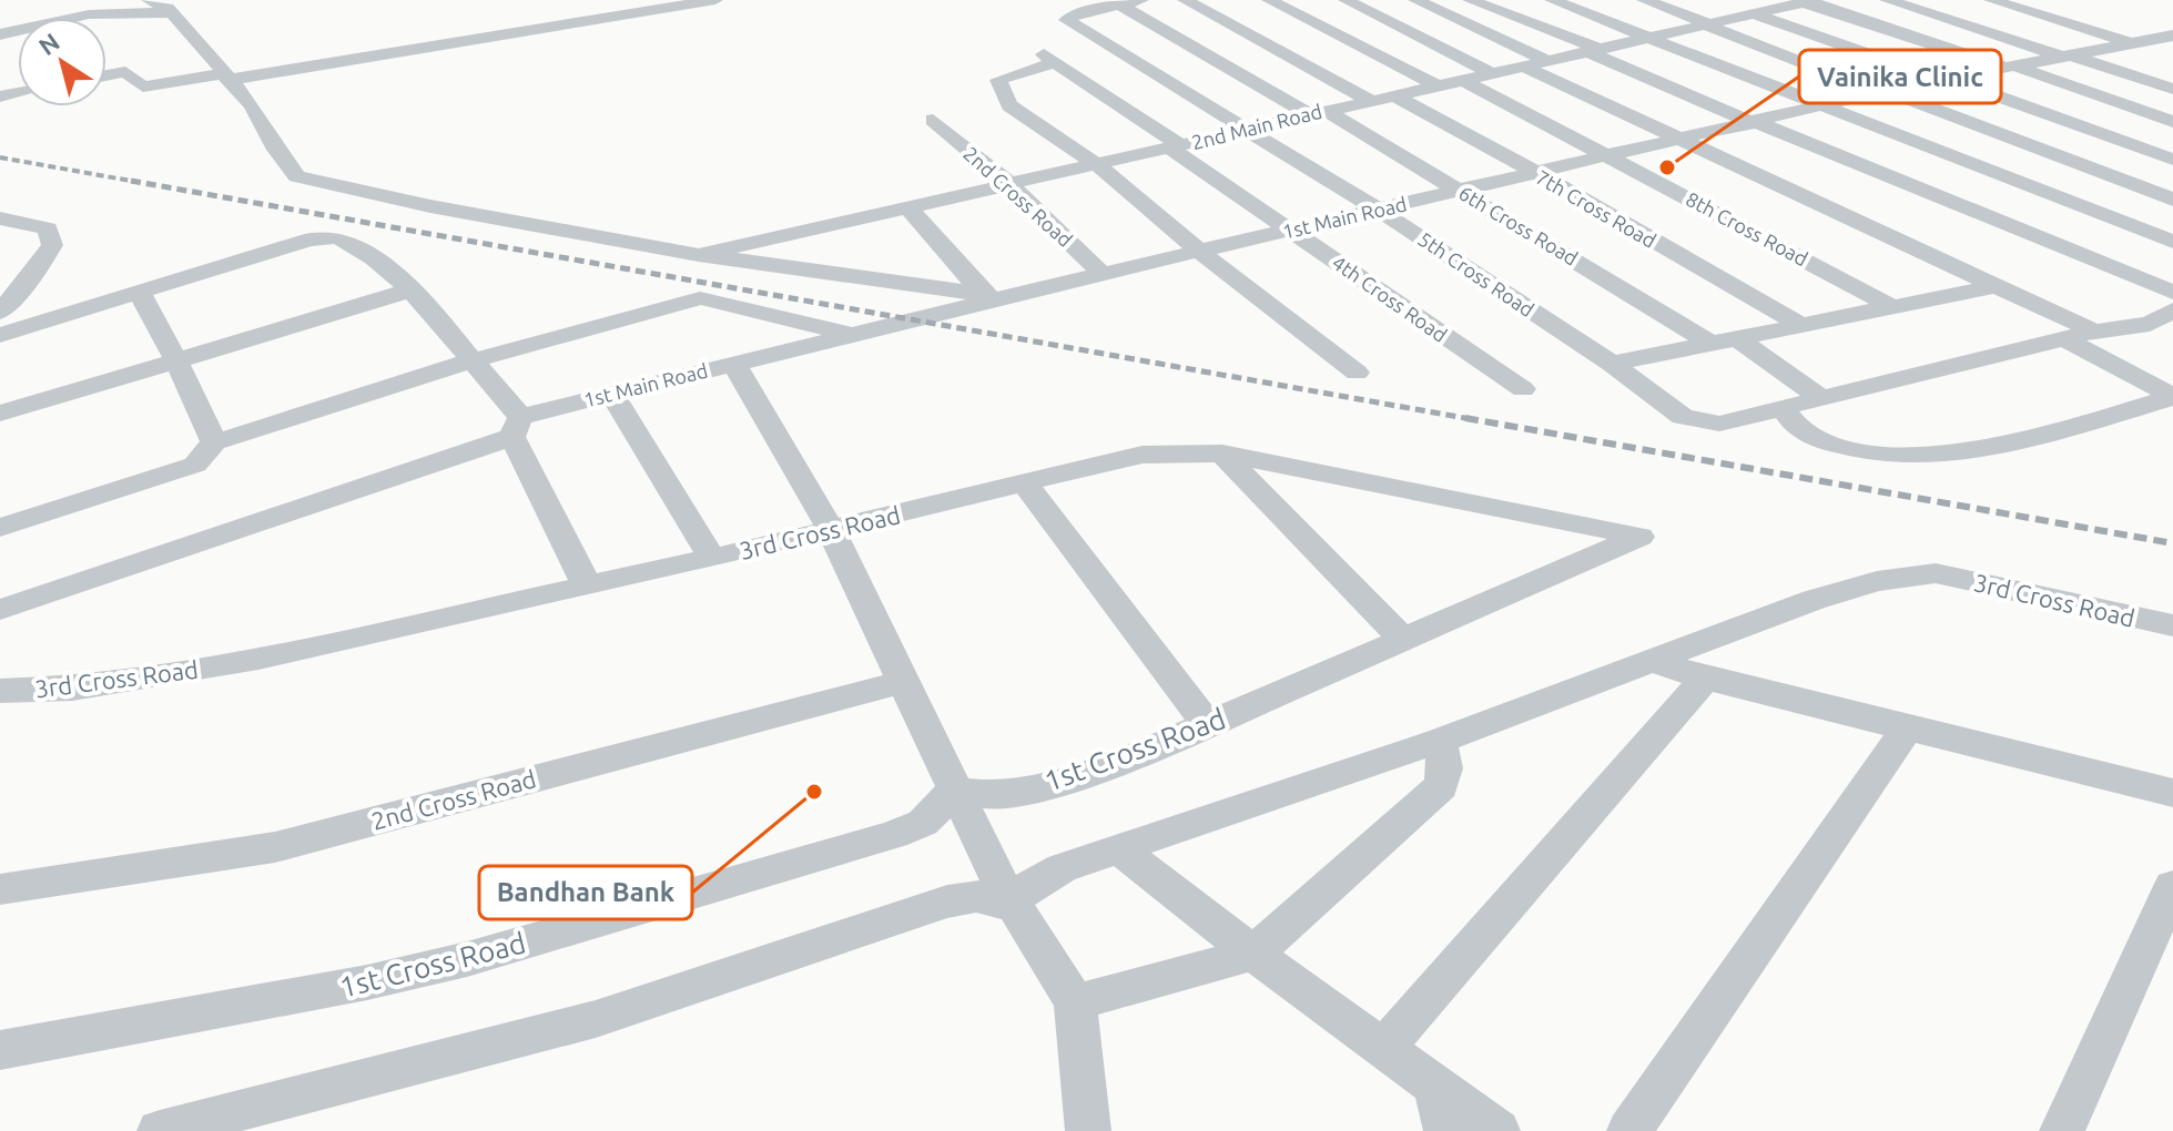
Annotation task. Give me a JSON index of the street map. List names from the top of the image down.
{
  "streets": {
    "street": [
      "2nd Main Road",
      "2nd Cross Road",
      "7th Cross Road",
      "1st Main Road",
      "6th Cross Road",
      "8th Cross Road",
      "5th Cross Road",
      "4th Cross Road",
      "3rd Cross Road",
      "1st Cross Road"
    ]
  },
  "crossings": [
    ["2nd Main Road", "2nd Cross Road"],
    ["2nd Main Road", "7th Cross Road"],
    ["2nd Main Road", "6th Cross Road"],
    ["2nd Main Road", "8th Cross Road"],
    ["2nd Main Road", "5th Cross Road"],
    ["2nd Main Road", "4th Cross Road"],
    ["2nd Cross Road", "1st Main Road"],
    ["7th Cross Road", "1st Main Road"],
    ["1st Main Road", "6th Cross Road"],
    ["1st Main Road", "8th Cross Road"],
    ["1st Main Road", "5th Cross Road"],
    ["1st Main Road", "4th Cross Road"],
    ["6th Cross Road", "5th Cross Road"],
    ["3rd Cross Road", "1st Cross Road"]
  ],
  "places": ["Vainika Clinic", "Bandhan Bank"],
  "north": "top left"
}
